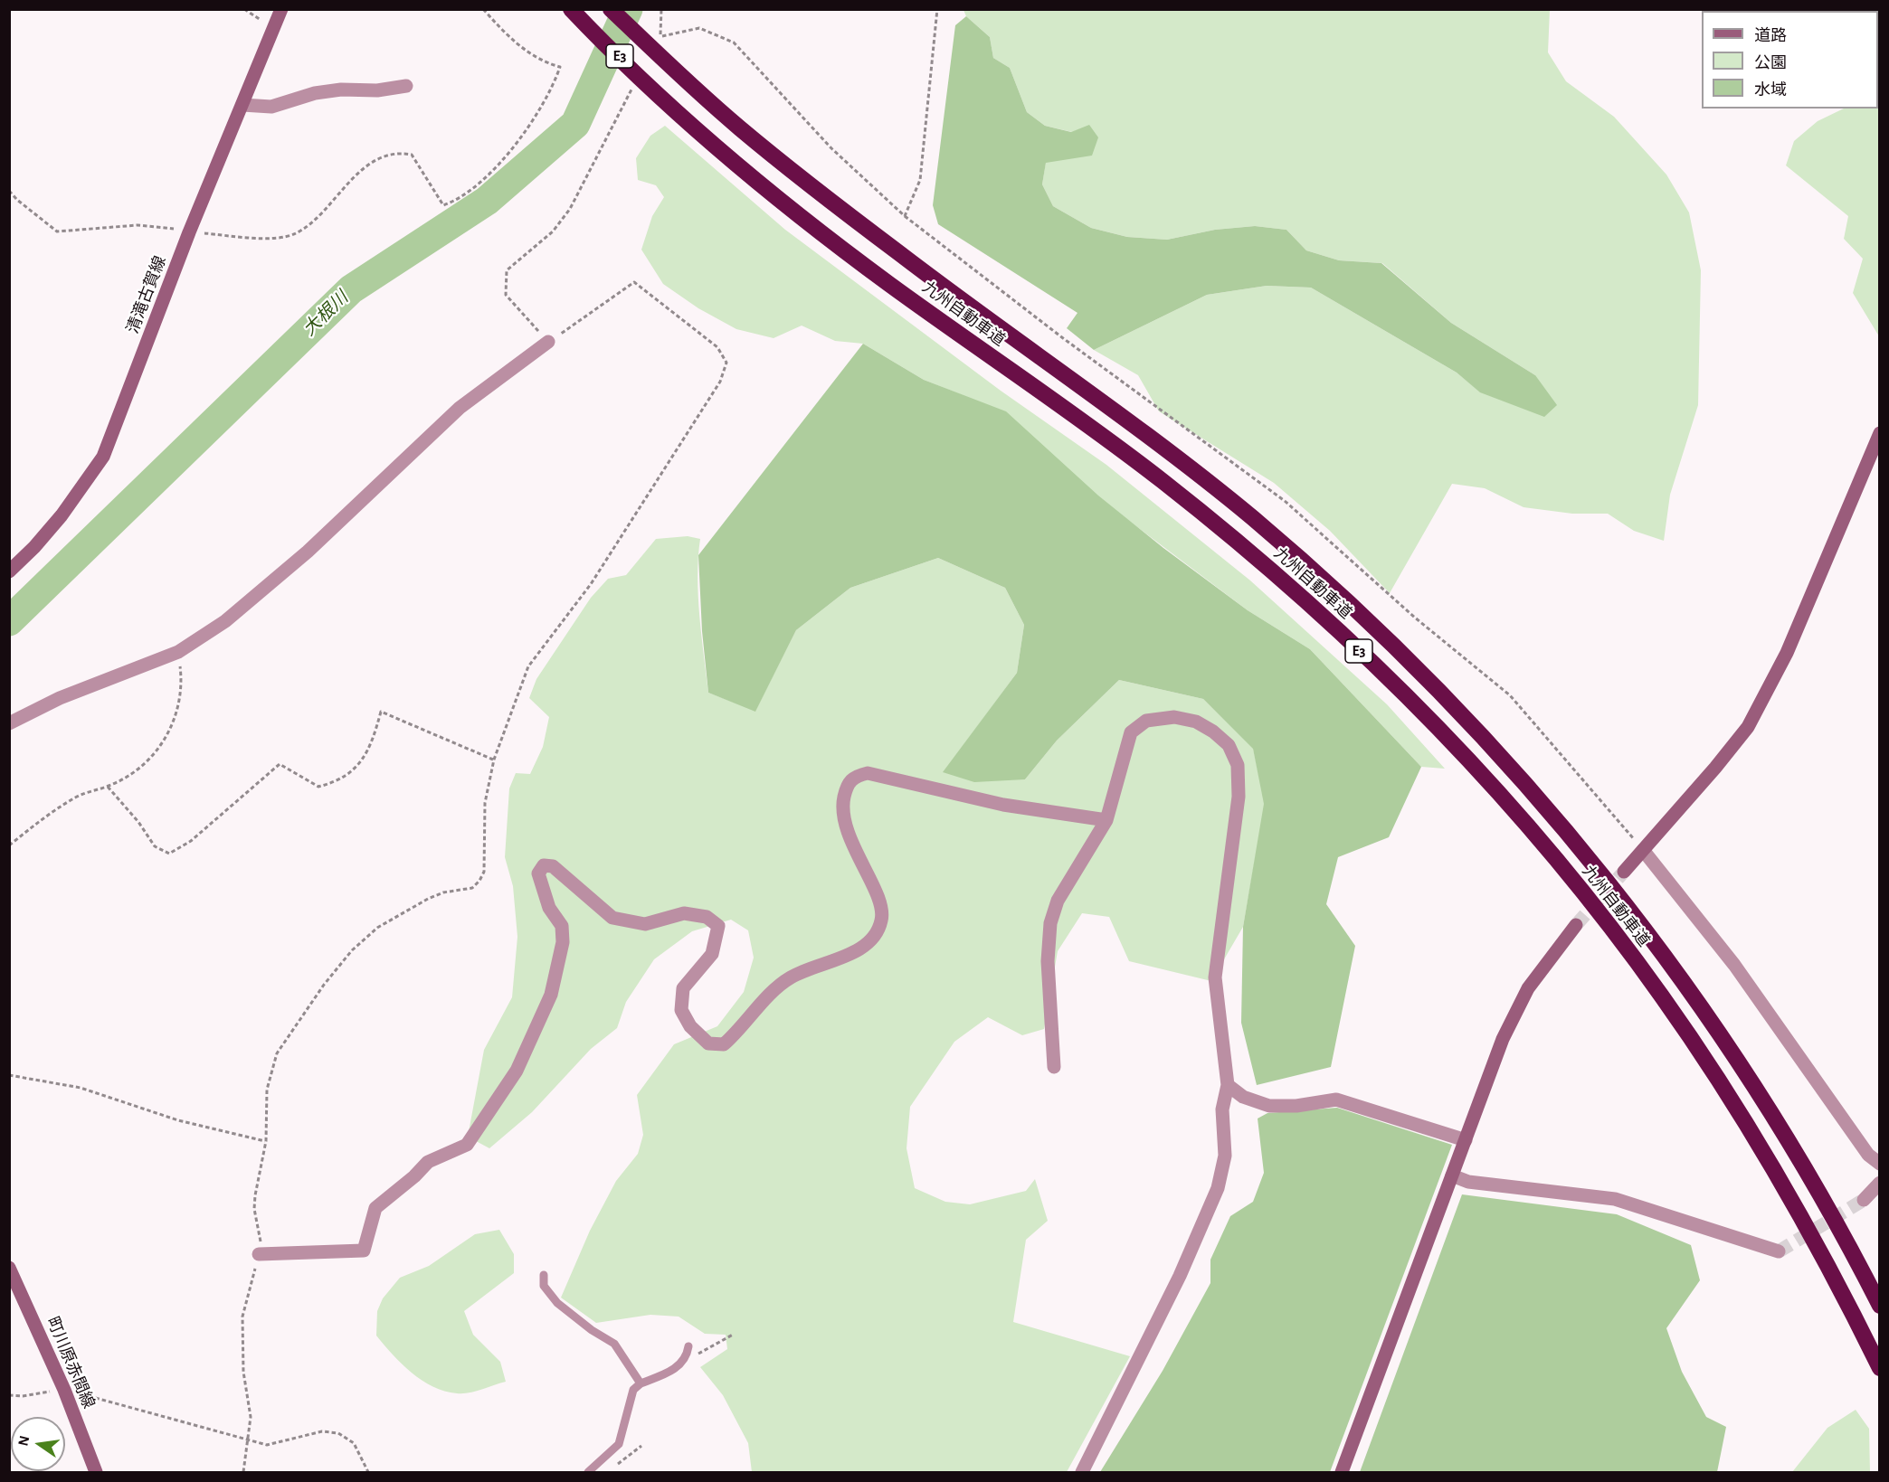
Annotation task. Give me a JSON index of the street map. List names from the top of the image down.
{
  "streets": {
    "highway": ["E3", "九州自動車道"],
    "street": ["清滝古賀線", "町川原赤間線"]
  },
  "water": ["大根川"],
  "legend": ["道路", "公園", "水域"],
  "north": "left"
}
